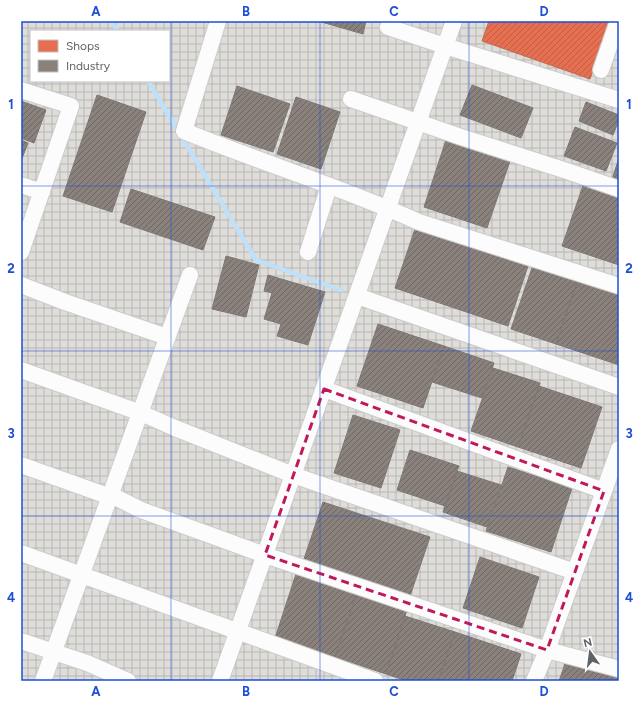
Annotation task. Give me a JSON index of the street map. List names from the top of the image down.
{
  "legend": ["Shops", "Industry"],
  "north": "top",
  "grid": {
    "columns": [
      "A",
      "B",
      "C",
      "D"
    ],
    "rows": [
      "1",
      "2",
      "3",
      "4"
    ]
  }
}
